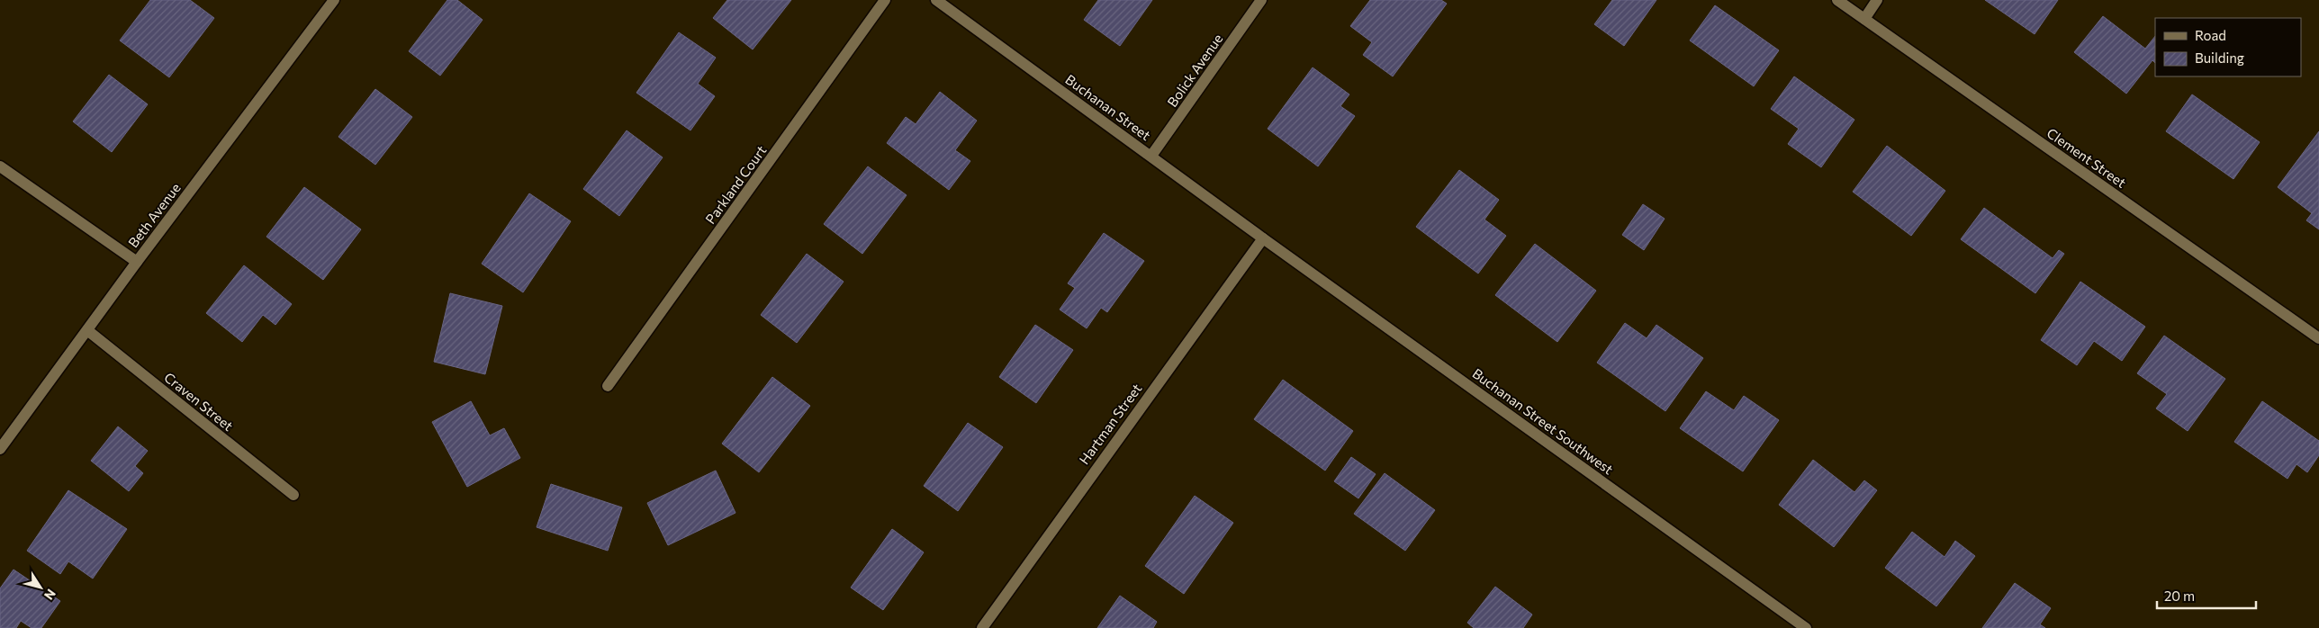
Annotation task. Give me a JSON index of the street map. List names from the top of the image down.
{
  "streets": {
    "street": [
      "Bolick Avenue",
      "Buchanan Street",
      "Clement Street",
      "Parkland Court",
      "Beth Avenue",
      "Craven Street",
      "Buchanan Street Southwest",
      "Hartman Street"
    ]
  },
  "crossings": [
    ["Bolick Avenue", "Buchanan Street"],
    ["Buchanan Street", "Buchanan Street Southwest"],
    ["Buchanan Street", "Hartman Street"],
    ["Beth Avenue", "Craven Street"],
    ["Buchanan Street Southwest", "Hartman Street"]
  ],
  "legend": ["Road", "Building"],
  "scale_bar": "20 m",
  "north": "bottom right"
}
